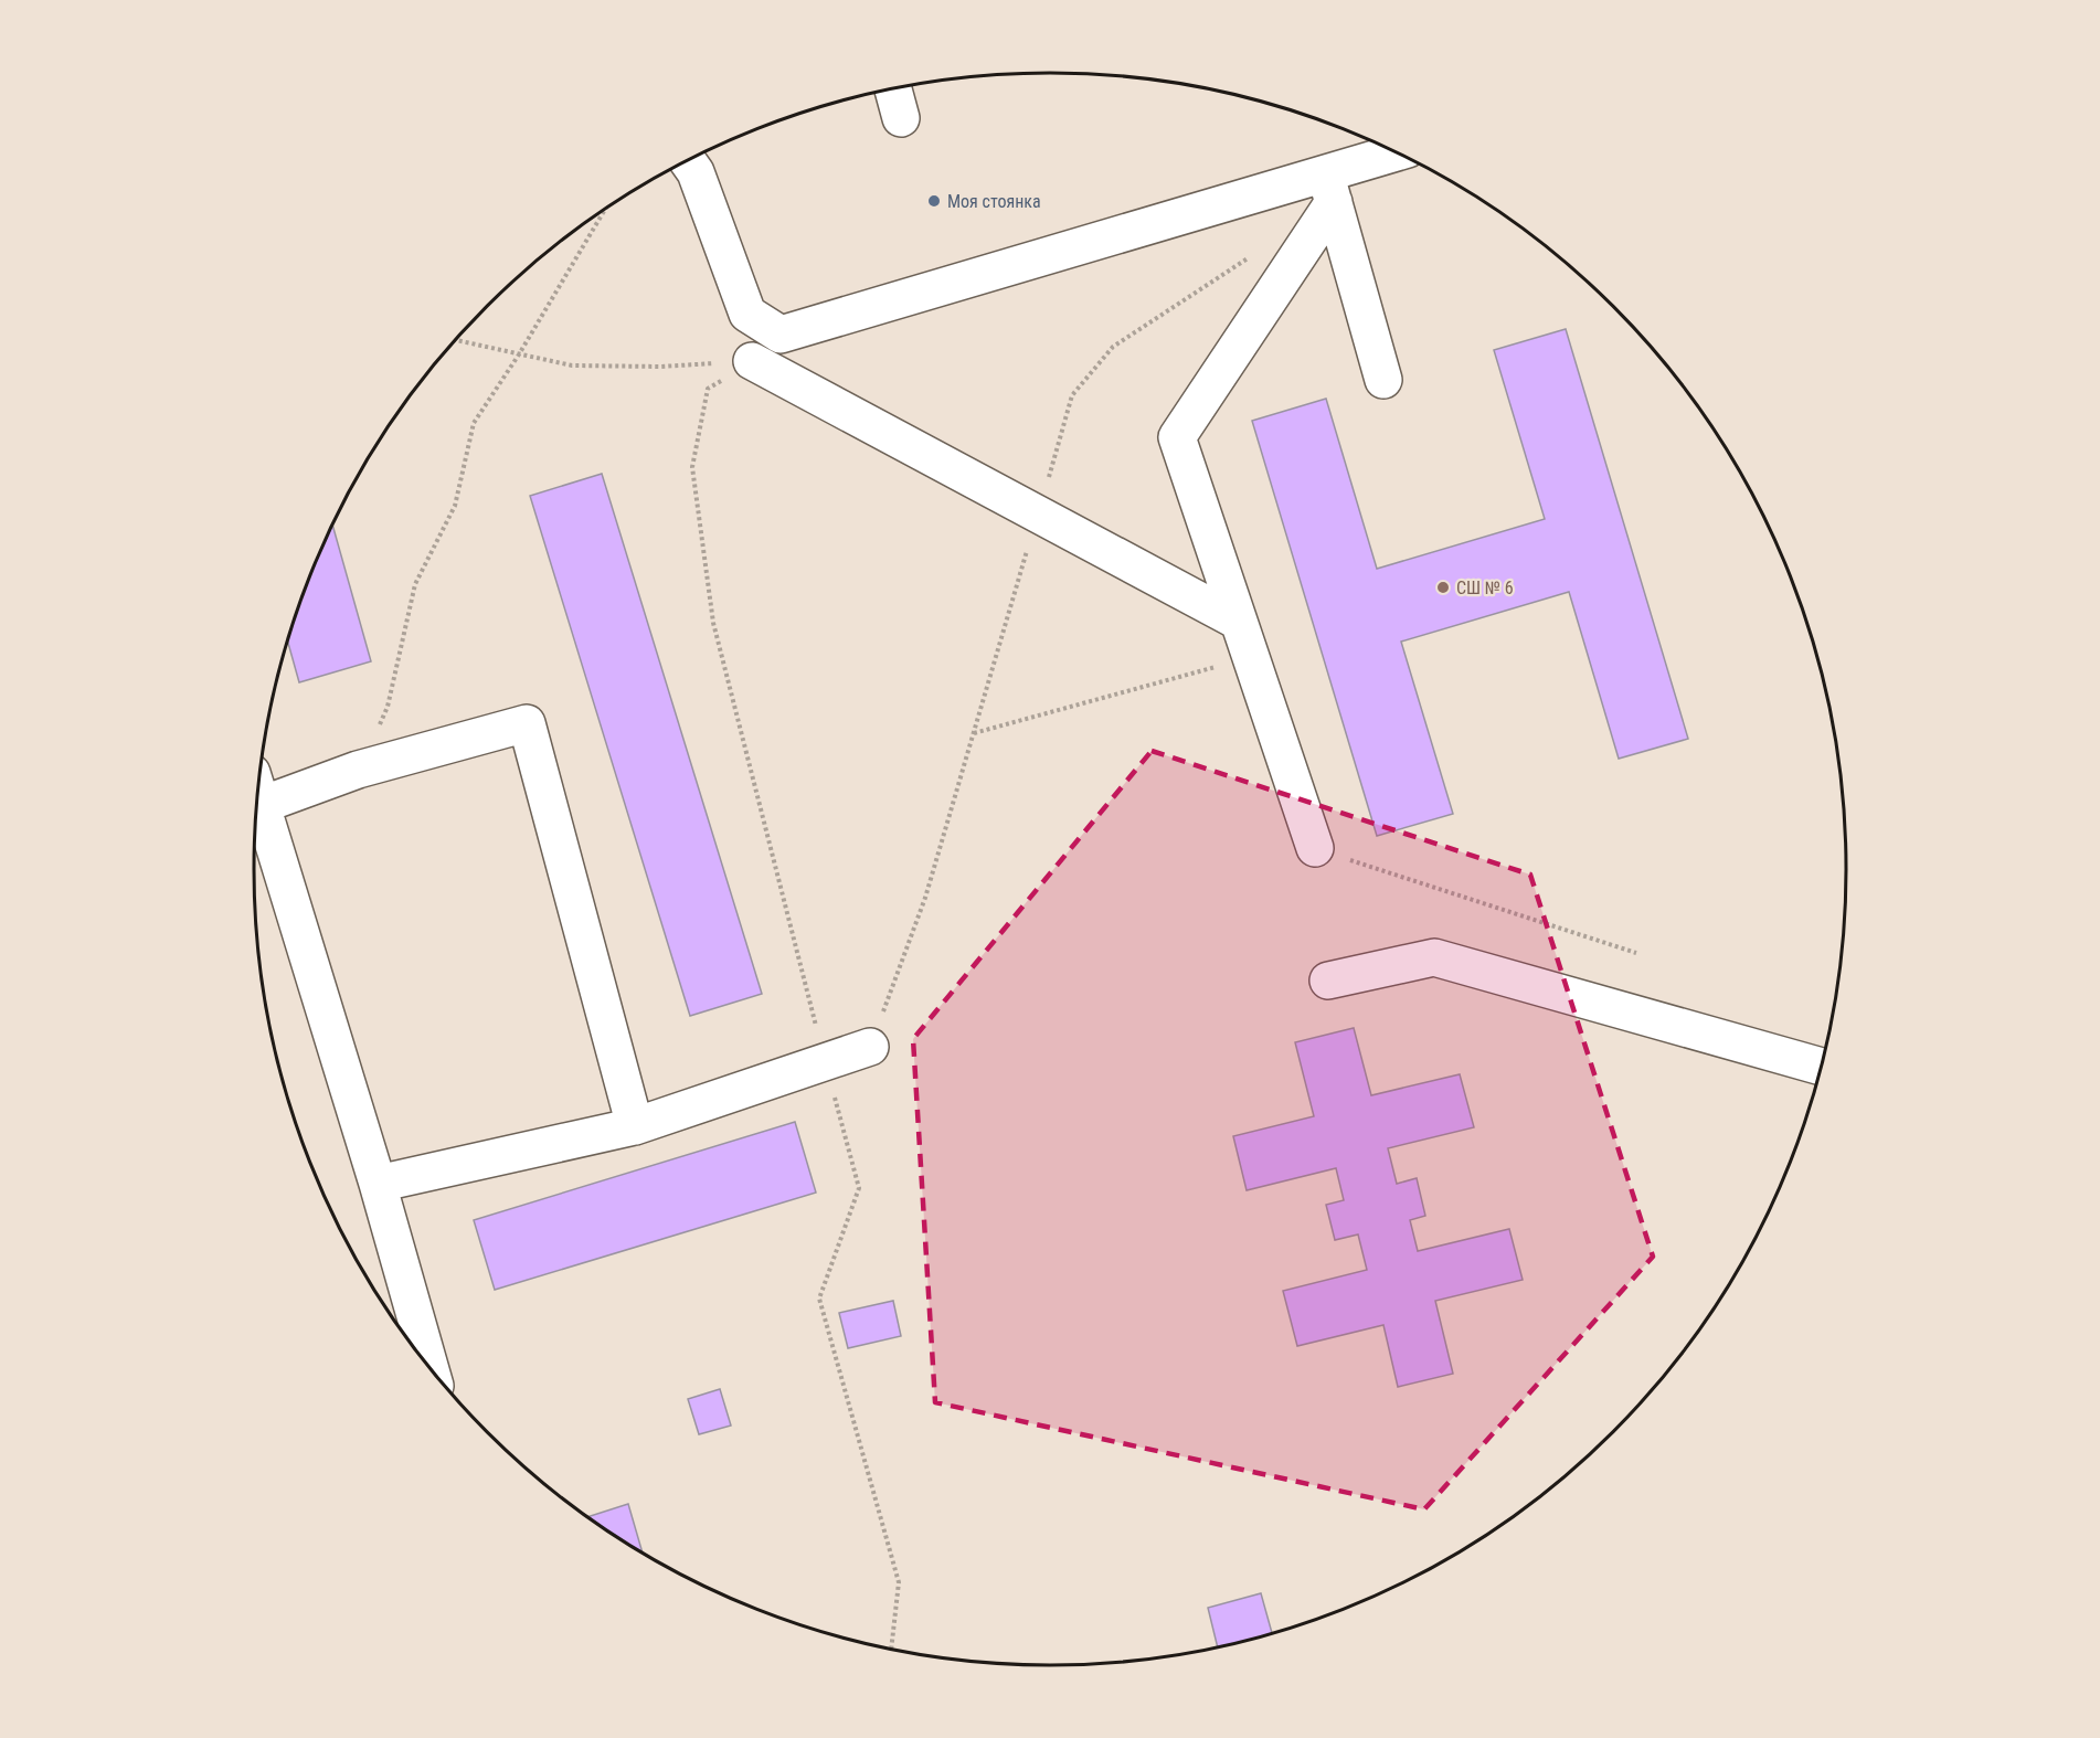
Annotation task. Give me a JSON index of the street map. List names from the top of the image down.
{
  "places": ["Моя стоянка", "СШ № 6"]
}
